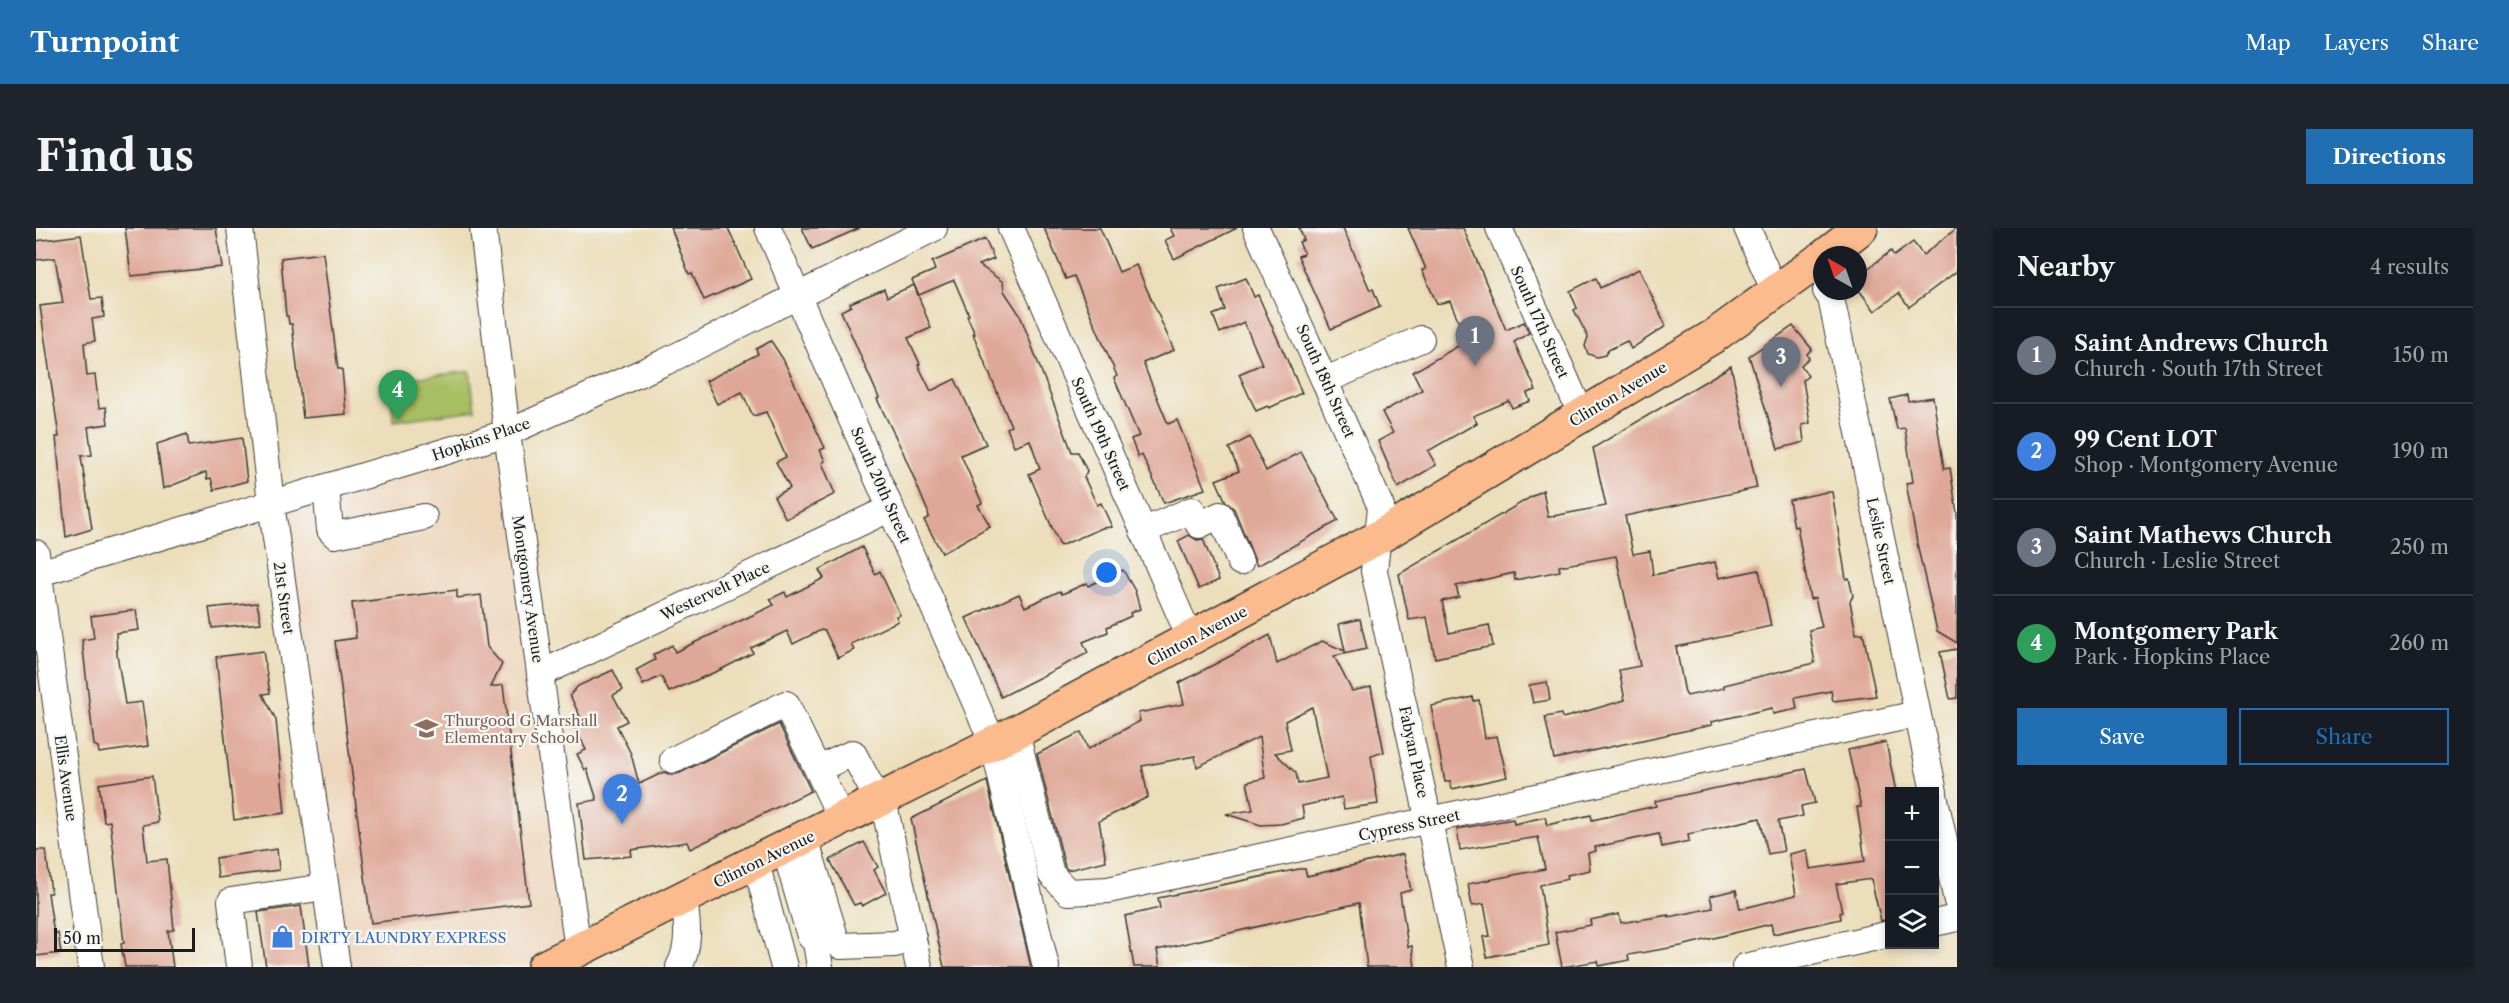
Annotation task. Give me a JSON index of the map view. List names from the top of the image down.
{
  "streets": {
    "main road": ["Clinton Avenue"],
    "street": [
      "South 17th Street",
      "South 18th Street",
      "South 19th Street",
      "Hopkins Place",
      "South 20th Street",
      "Leslie Street",
      "Montgomery Avenue",
      "Westervelt Place",
      "21st Street",
      "Fabyan Place",
      "Ellis Avenue",
      "Cypress Street"
    ]
  },
  "crossings": [
    ["South 17th Street", "Clinton Avenue"],
    ["South 18th Street", "Clinton Avenue"],
    ["South 18th Street", "Fabyan Place"],
    ["Clinton Avenue", "South 19th Street"],
    ["Clinton Avenue", "South 20th Street"],
    ["Clinton Avenue", "Montgomery Avenue"],
    ["Clinton Avenue", "Fabyan Place"],
    ["Clinton Avenue", "Cypress Street"],
    ["Hopkins Place", "South 20th Street"],
    ["Hopkins Place", "Montgomery Avenue"],
    ["Hopkins Place", "21st Street"],
    ["Hopkins Place", "Ellis Avenue"],
    ["South 20th Street", "Westervelt Place"],
    ["South 20th Street", "Cypress Street"],
    ["Leslie Street", "Cypress Street"],
    ["Montgomery Avenue", "Westervelt Place"],
    ["Fabyan Place", "Cypress Street"]
  ],
  "places": {
    "school or university": ["Thurgood G Marshall Elementary School"],
    "shop": ["DIRTY LAUNDRY EXPRESS"]
  },
  "scale_bar": "50 m",
  "north": "top left",
  "page": {
    "header": "Turnpoint",
    "nav": ["Map", "Layers", "Share"],
    "buttons": [
      "Directions",
      ["Save", "Share"]
    ],
    "title": "Find us",
    "heading": ["Nearby", "4 results"],
    "list": [
      {
        "mark": "1",
        "name": "Saint Andrews Church",
        "note": "Church · South 17th Street",
        "value": "150 m"
      },
      {
        "mark": "2",
        "name": "99 Cent LOT",
        "note": "Shop · Montgomery Avenue",
        "value": "190 m"
      },
      {
        "mark": "3",
        "name": "Saint Mathews Church",
        "note": "Church · Leslie Street",
        "value": "250 m"
      },
      {
        "mark": "4",
        "name": "Montgomery Park",
        "note": "Park · Hopkins Place",
        "value": "260 m"
      }
    ],
    "pins": [
      "1",
      "3",
      "4",
      "2"
    ],
    "map_buttons": ["+", "−"],
    "scale": "50 m"
  }
}
